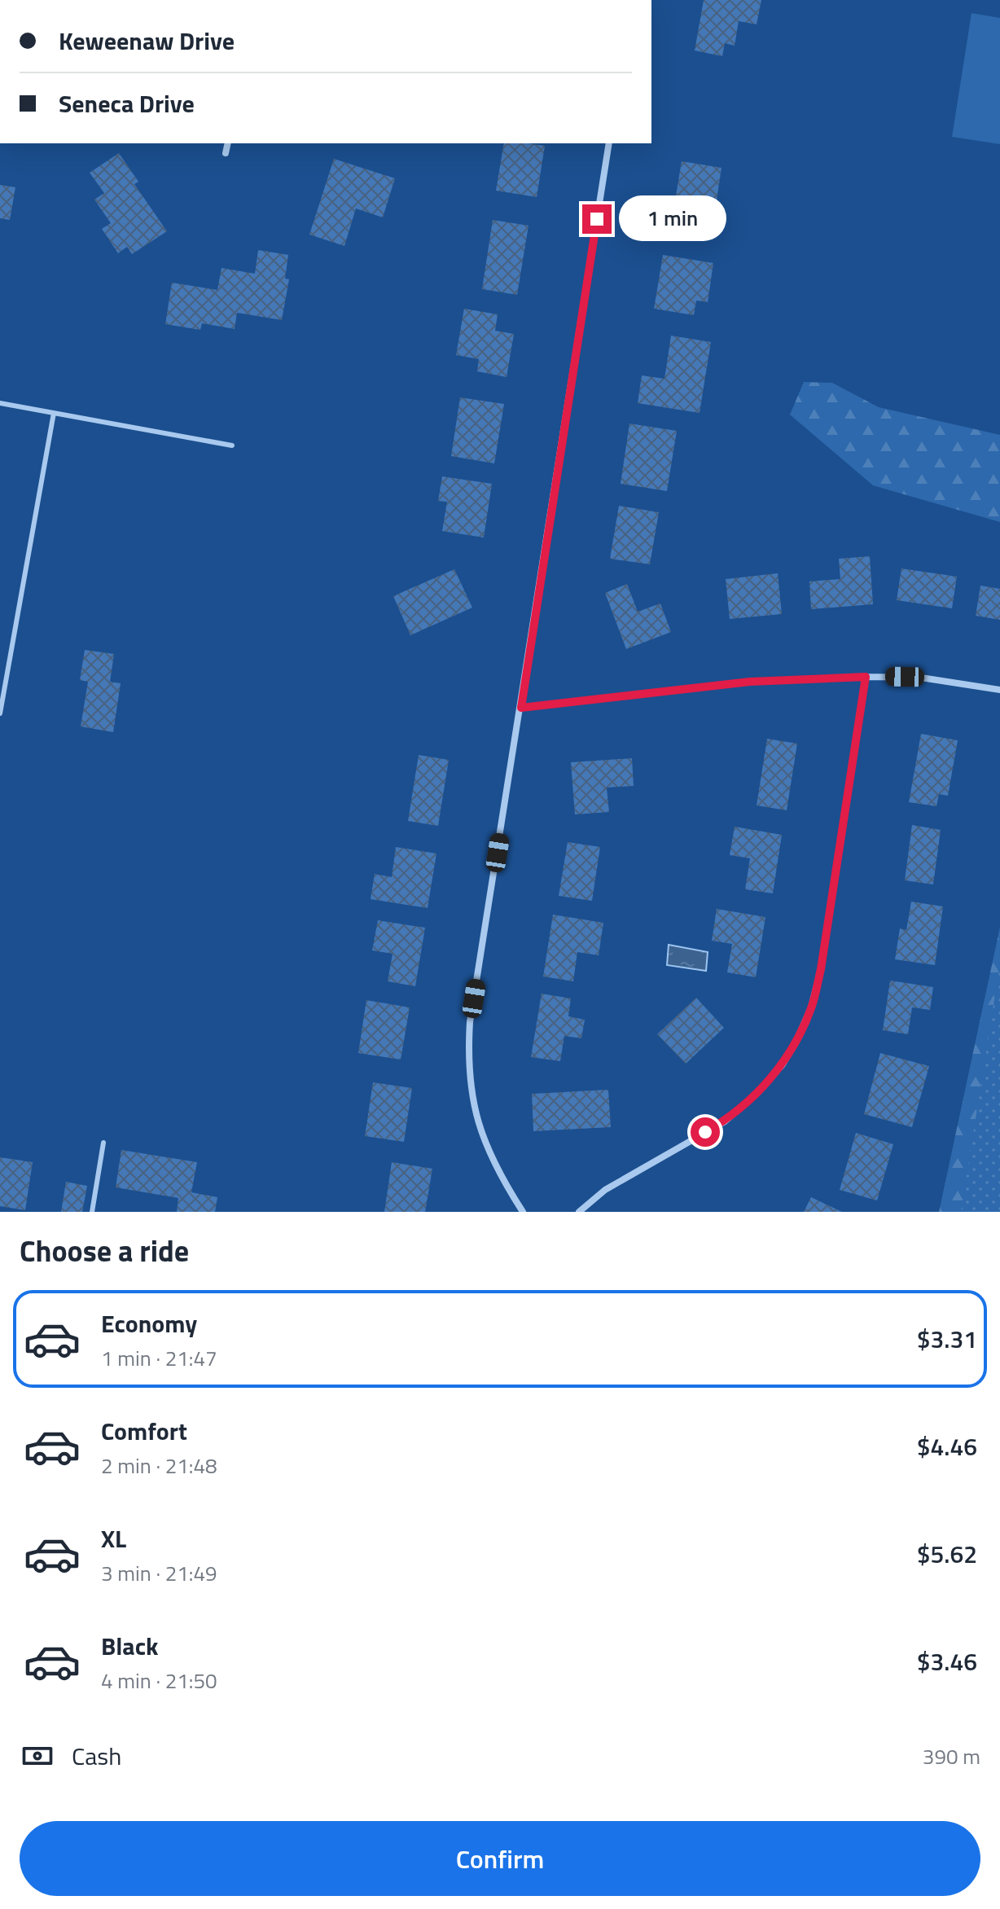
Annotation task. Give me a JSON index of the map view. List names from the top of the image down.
{
  "page": {
    "banner": ["Keweenaw Drive", "Seneca Drive"],
    "bubble": "1 min",
    "heading": "Choose a ride",
    "list": [
      {
        "name": "Economy",
        "note": "1 min · 21:47",
        "value": "$3.31"
      },
      {
        "name": "Comfort",
        "note": "2 min · 21:48",
        "value": "$4.46"
      },
      {
        "name": "XL",
        "note": "3 min · 21:49",
        "value": "$5.62"
      },
      {
        "name": "Black",
        "note": "4 min · 21:50",
        "value": "$3.46"
      }
    ],
    "pay": ["Cash", "390 m"],
    "buttons": "Confirm"
  }
}
